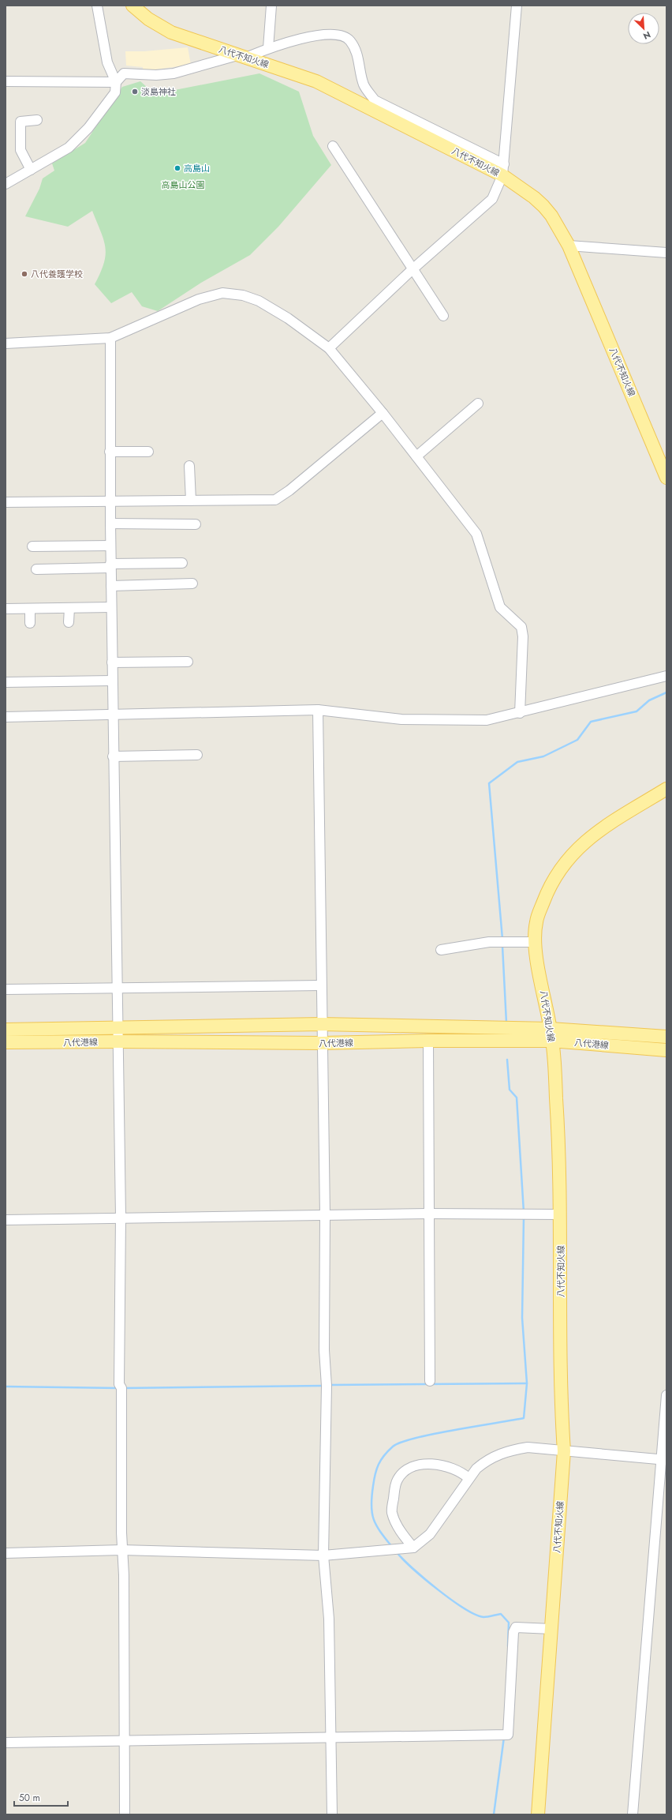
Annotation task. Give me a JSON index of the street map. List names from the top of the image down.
{
  "streets": {
    "main road": ["八代不知火線", "八代港線"]
  },
  "crossings": [
    ["八代不知火線", "八代港線"]
  ],
  "parks": ["高島山公園"],
  "places": ["淡島神社", "高島山", "八代養護学校"],
  "scale_bar": "50 m",
  "north": "bottom right"
}
